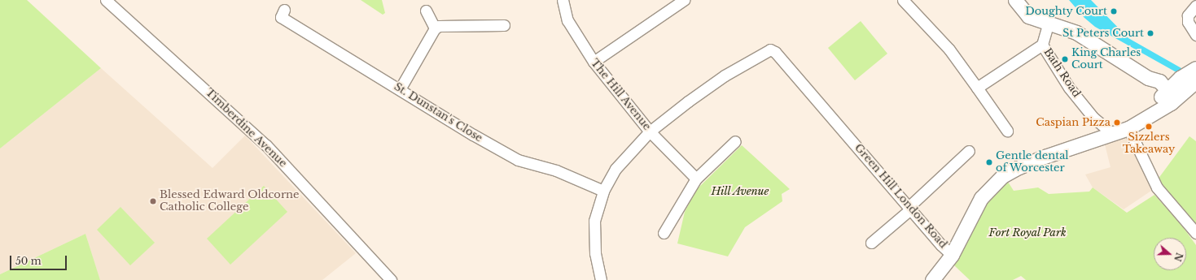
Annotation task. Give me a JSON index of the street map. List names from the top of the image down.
{
  "streets": {
    "street": [
      "Bath Road",
      "The Hill Avenue",
      "St. Dunstan's Close",
      "Timberdine Avenue",
      "Green Hill London Road"
    ]
  },
  "crossings": [
    ["The Hill Avenue", "Green Hill London Road"]
  ],
  "parks": ["Hill Avenue", "Fort Royal Park"],
  "places": [
    "Doughty Court",
    "St Peters Court",
    "King Charles Court",
    "Caspian Pizza",
    "Sizzlers Takeaway",
    "Gentle dental of Worcester",
    "Blessed Edward Oldcorne Catholic College"
  ],
  "scale_bar": "50 m",
  "north": "right"
}
